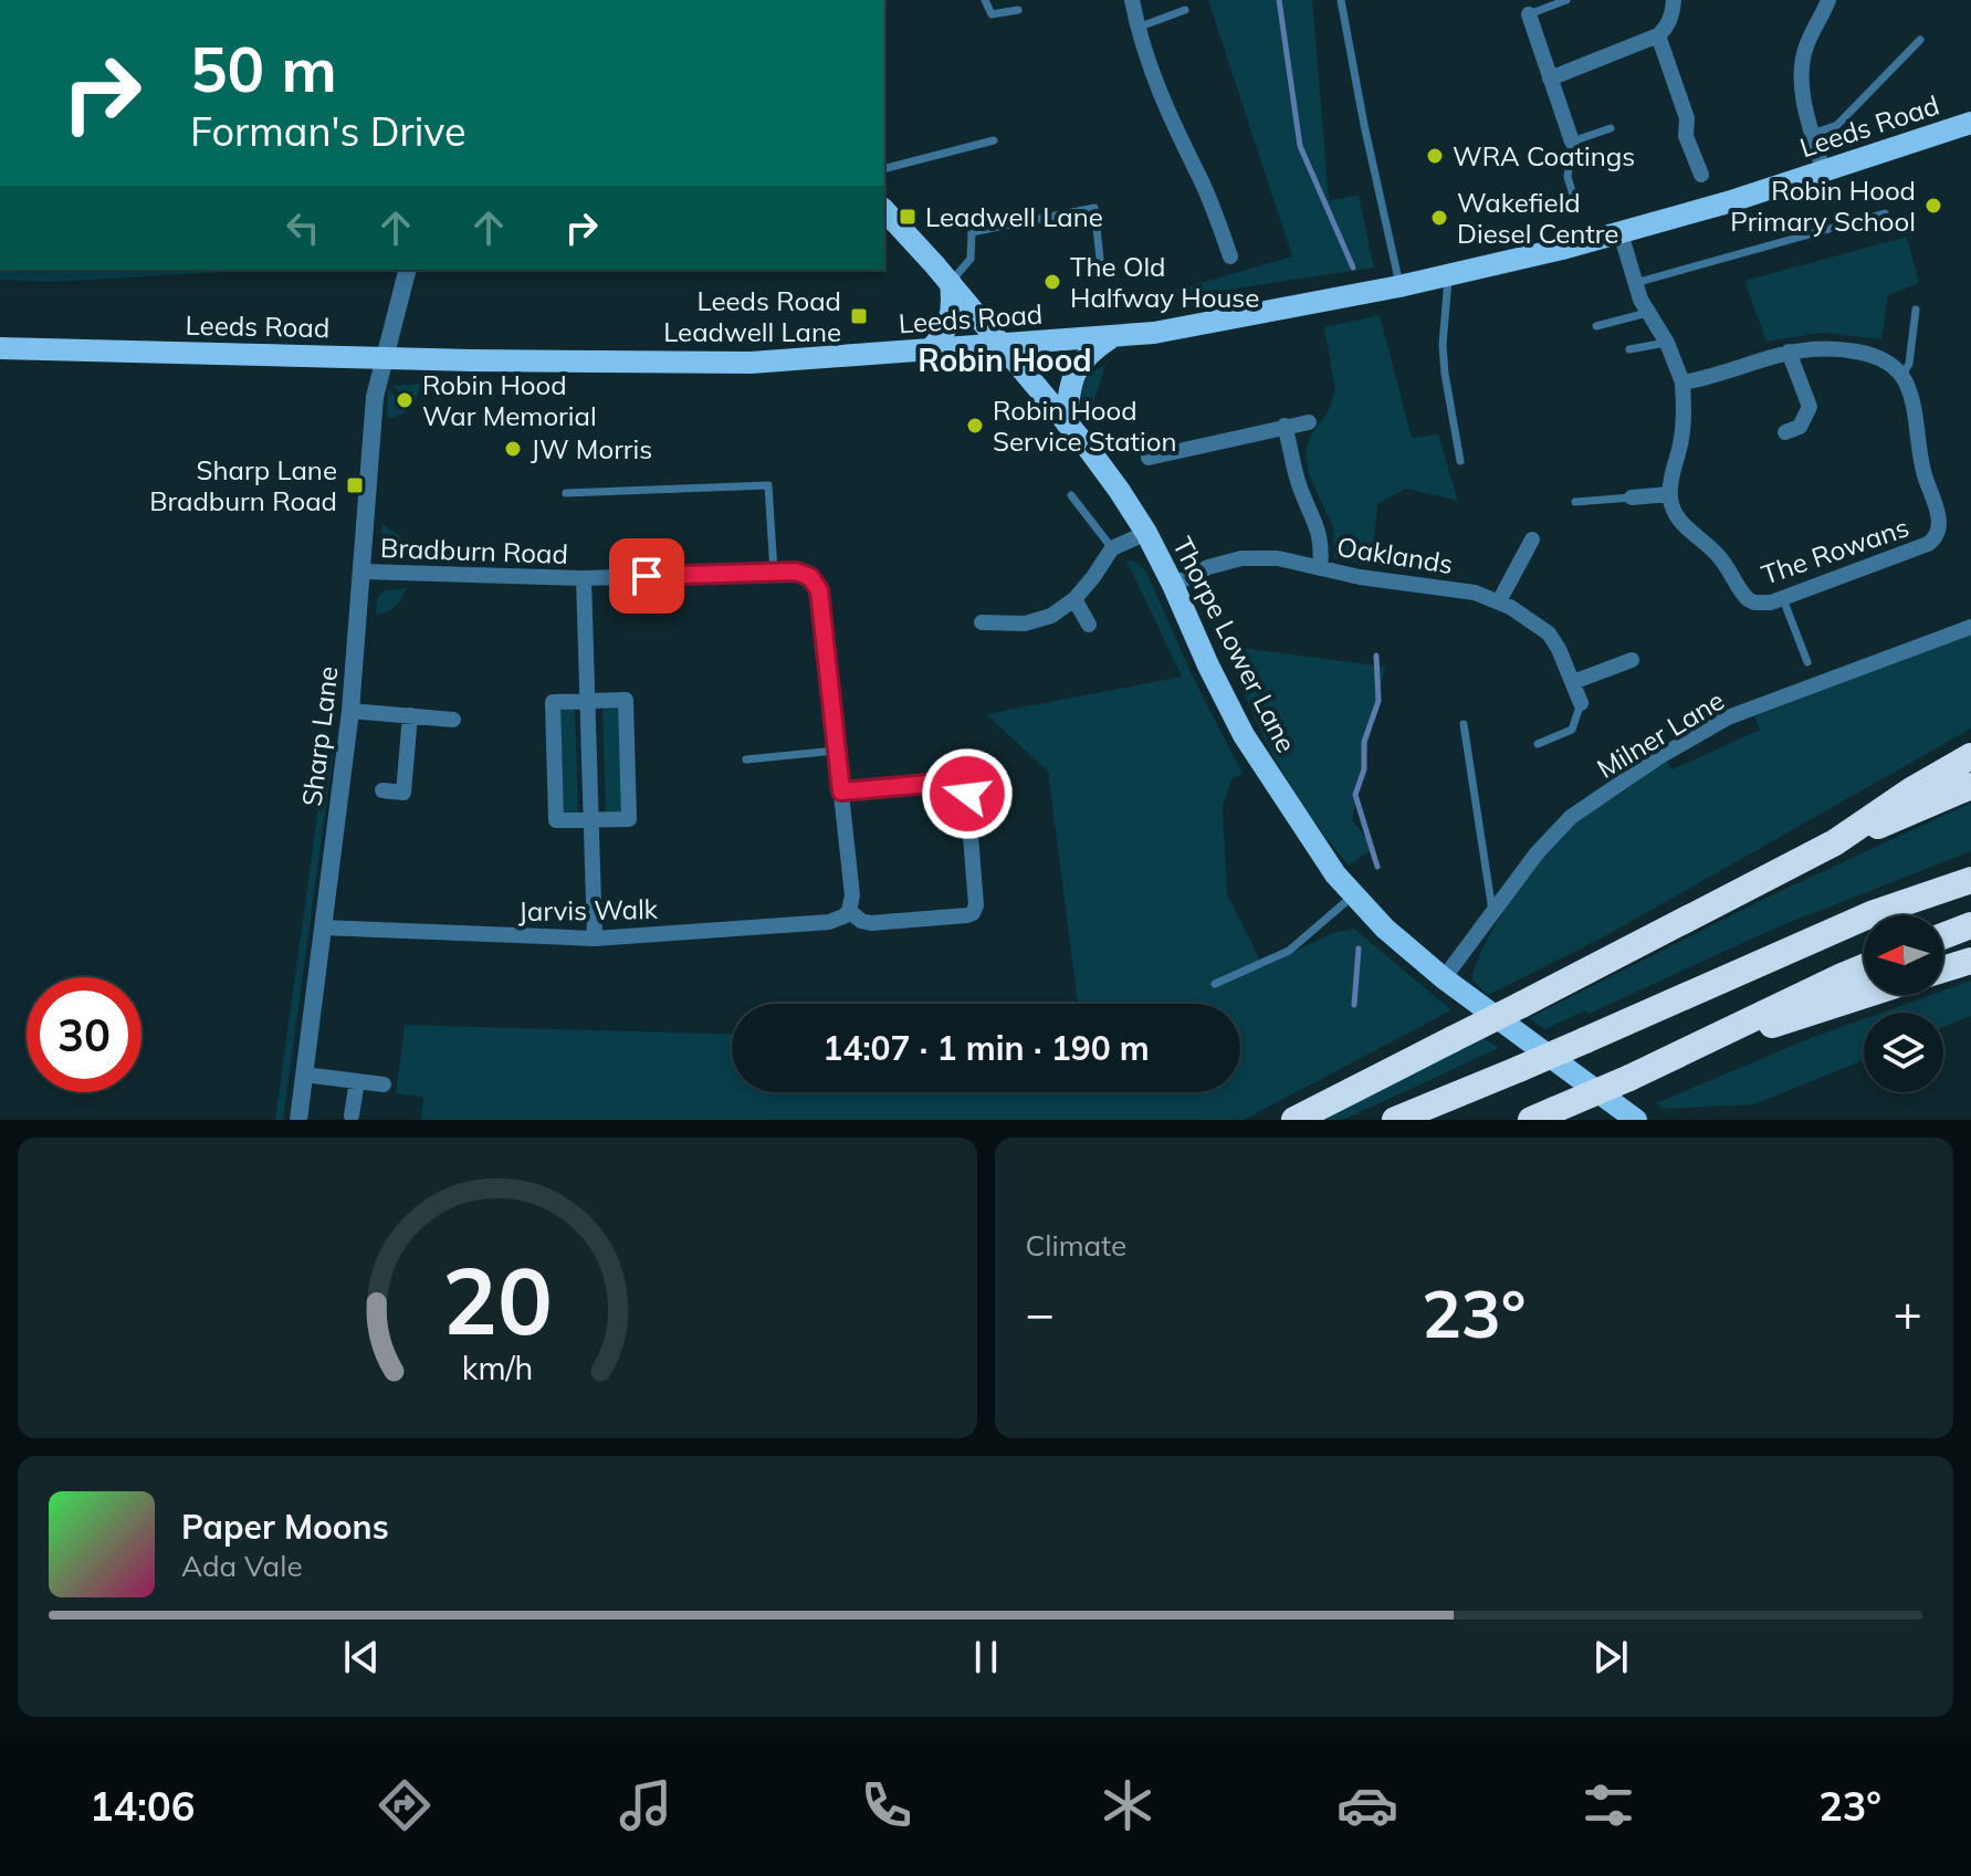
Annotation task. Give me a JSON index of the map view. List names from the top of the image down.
{
  "streets": {
    "main road": ["Leeds Road", "Thorpe Lower Lane"],
    "street": [
      "Bradburn Road",
      "The Rowans",
      "Oaklands",
      "Milner Lane",
      "Sharp Lane",
      "Jarvis Walk"
    ]
  },
  "crossings": [
    ["Leeds Road", "Thorpe Lower Lane"],
    ["Leeds Road", "Sharp Lane"],
    ["Bradburn Road", "Sharp Lane"],
    ["Oaklands", "Thorpe Lower Lane"],
    ["Thorpe Lower Lane", "Milner Lane"],
    ["Sharp Lane", "Jarvis Walk"]
  ],
  "districts": ["Robin Hood"],
  "places": {
    "other": [
      "WRA Coatings",
      "Robin Hood Primary School",
      "Wakefield Diesel Centre",
      "The Old Halfway House",
      "Robin Hood War Memorial",
      "Robin Hood Service Station",
      "JW Morris"
    ],
    "transit": ["Leadwell Lane", "Leeds Road Leadwell Lane", "Sharp Lane Bradburn Road"]
  },
  "north": "left",
  "page": {
    "turn": ["50 m", "Forman's Drive"],
    "limit": "30",
    "trip": "14:07 · 1 min · 190 m",
    "tile": "Climate",
    "heat": ["−", "23°", "+"],
    "song": ["Paper Moons", "Ada Vale"],
    "tabs": ["14:06", "23°"],
    "gauge": ["20", "km/h"]
  }
}
